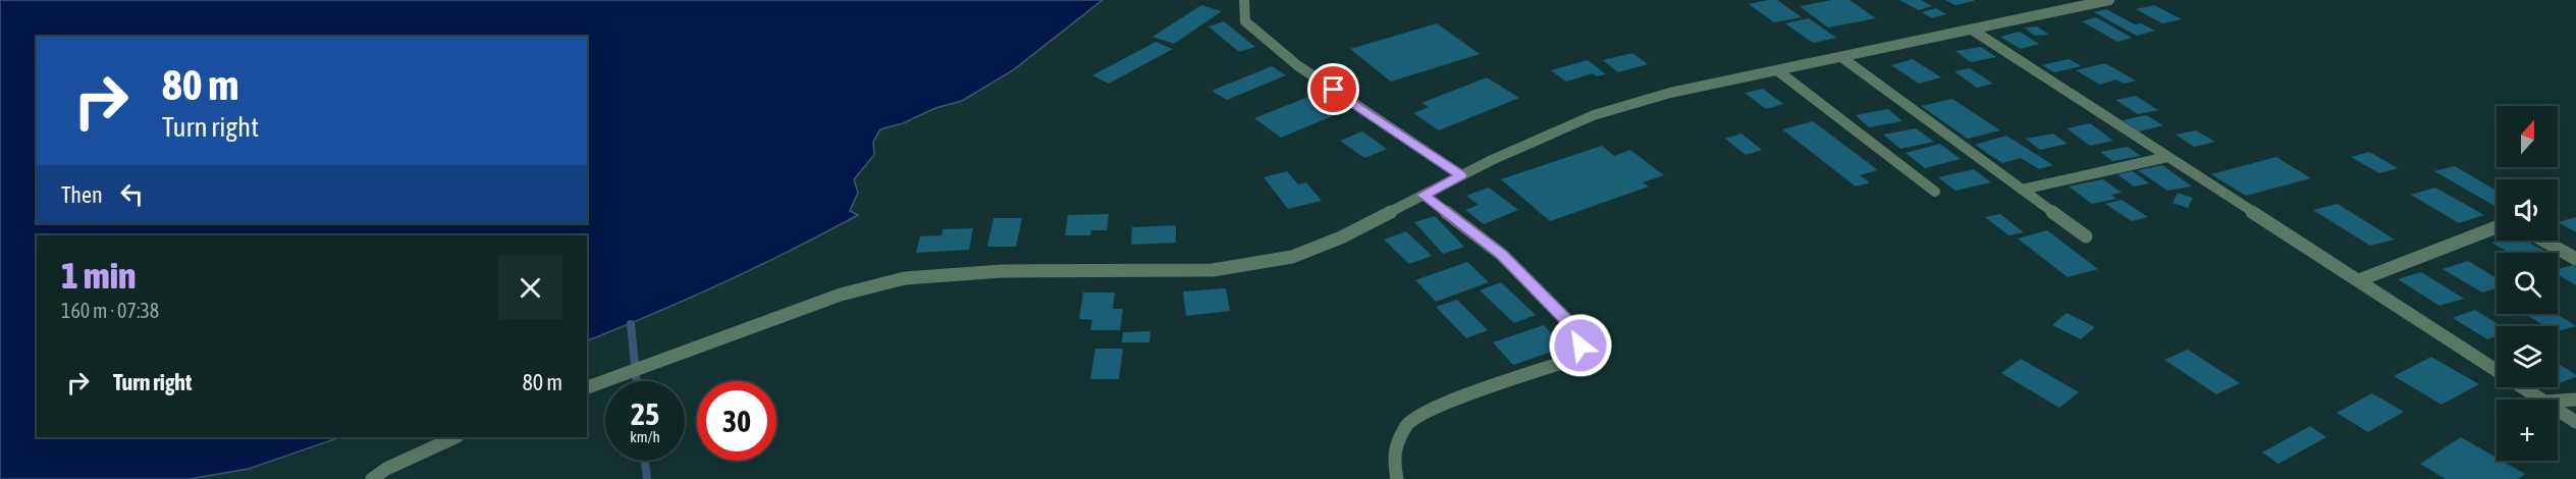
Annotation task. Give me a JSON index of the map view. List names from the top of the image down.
{
  "north": "top",
  "page": {
    "turn": ["80 m", "Turn right"],
    "map_buttons": "+",
    "then": "Then",
    "heading": ["1 min", "160 m · 07:38"],
    "list": [
      {
        "name": "Turn right",
        "value": "80 m"
      }
    ],
    "speed": "25 km/h",
    "limit": "30"
  }
}
